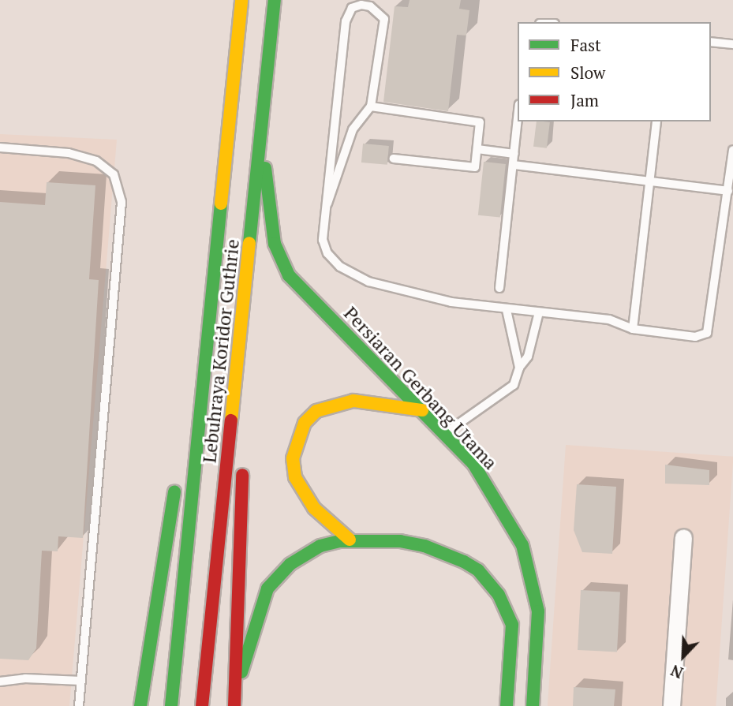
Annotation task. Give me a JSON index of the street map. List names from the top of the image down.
{
  "streets": {
    "main road": ["Lebuhraya Koridor Guthrie", "Persiaran Gerbang Utama"]
  },
  "crossings": [
    ["Lebuhraya Koridor Guthrie", "Persiaran Gerbang Utama"]
  ],
  "legend": ["Fast", "Slow", "Jam"],
  "north": "bottom left"
}
